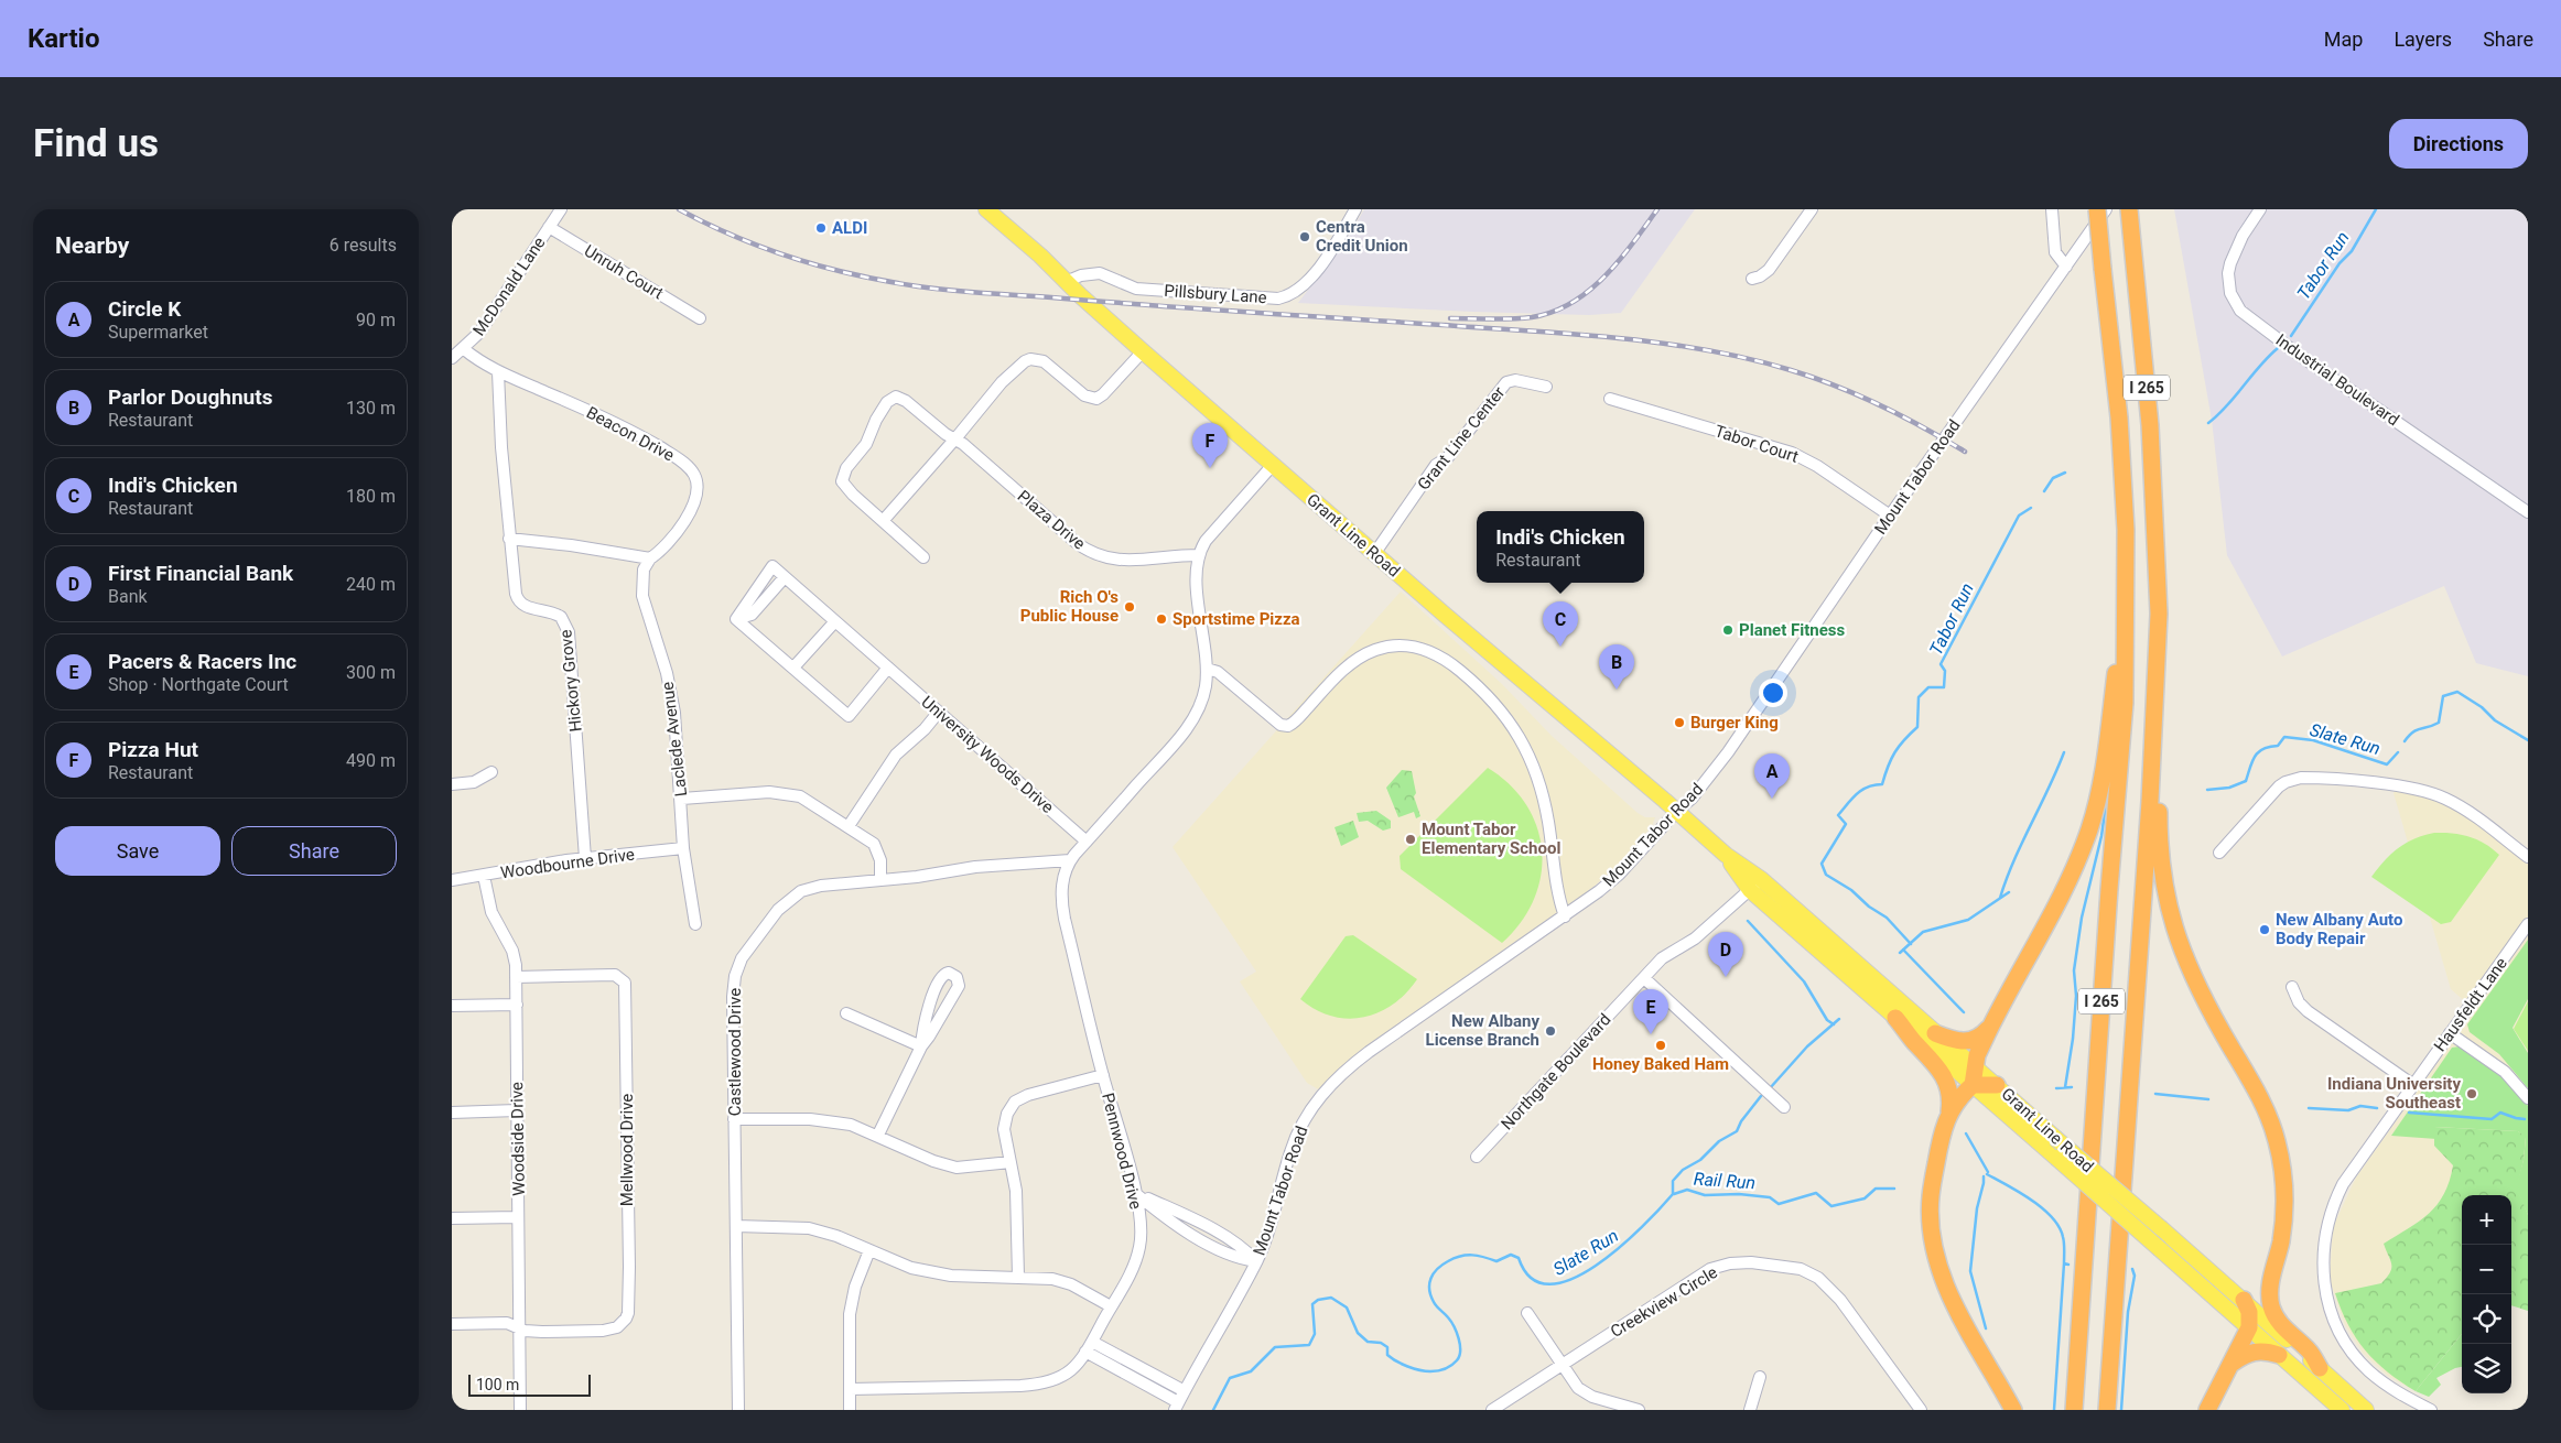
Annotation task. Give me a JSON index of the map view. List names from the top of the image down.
{
  "streets": {
    "highway": ["I 265"],
    "main road": ["Grant Line Road"],
    "street": [
      "Unruh Court",
      "McDonald Lane",
      "Pillsbury Lane",
      "Industrial Boulevard",
      "Beacon Drive",
      "Grant Line Center",
      "Tabor Court",
      "Mount Tabor Road",
      "Plaza Drive",
      "Hickory Grove",
      "Laclede Avenue",
      "University Woods Drive",
      "Woodbourne Drive",
      "Hausfeldt Lane",
      "Castlewood Drive",
      "Northgate Boulevard",
      "Woodside Drive",
      "Mellwood Drive",
      "Pennwood Drive",
      "Creekview Circle"
    ]
  },
  "crossings": [
    ["Unruh Court", "McDonald Lane"],
    ["McDonald Lane", "Beacon Drive"],
    ["Pillsbury Lane", "Grant Line Road"],
    ["Beacon Drive", "Hickory Grove"],
    ["Beacon Drive", "Laclede Avenue"],
    ["Grant Line Center", "Grant Line Road"],
    ["Tabor Court", "Mount Tabor Road"],
    ["Mount Tabor Road", "Grant Line Road"],
    ["Grant Line Road", "Northgate Boulevard"],
    ["Hickory Grove", "Woodbourne Drive"],
    ["Laclede Avenue", "Woodbourne Drive"],
    ["University Woods Drive", "Pennwood Drive"],
    ["Woodbourne Drive", "Woodside Drive"],
    ["Castlewood Drive", "Pennwood Drive"],
    ["Woodside Drive", "Mellwood Drive"]
  ],
  "water": ["Tabor Run", "Slate Run", "Rail Run"],
  "places": [
    "ALDI",
    "Centra Credit Union",
    "Rich O's Public House",
    "Sportstime Pizza",
    "Planet Fitness",
    "Burger King",
    "Mount Tabor Elementary School",
    "New Albany Auto Body Repair",
    "New Albany License Branch",
    "Honey Baked Ham",
    "Indiana University Southeast"
  ],
  "scale_bar": "100 m",
  "page": {
    "header": "Kartio",
    "nav": ["Map", "Layers", "Share"],
    "buttons": [
      "Directions",
      ["Save", "Share"]
    ],
    "title": "Find us",
    "heading": ["Nearby", "6 results"],
    "list": [
      {
        "mark": "A",
        "name": "Circle K",
        "note": "Supermarket",
        "value": "90 m"
      },
      {
        "mark": "B",
        "name": "Parlor Doughnuts",
        "note": "Restaurant",
        "value": "130 m"
      },
      {
        "mark": "C",
        "name": "Indi's Chicken",
        "note": "Restaurant",
        "value": "180 m"
      },
      {
        "mark": "D",
        "name": "First Financial Bank",
        "note": "Bank",
        "value": "240 m"
      },
      {
        "mark": "E",
        "name": "Pacers & Racers Inc",
        "note": "Shop · Northgate Court",
        "value": "300 m"
      },
      {
        "mark": "F",
        "name": "Pizza Hut",
        "note": "Restaurant",
        "value": "490 m"
      }
    ],
    "pins": [
      "F",
      "C",
      "B",
      "A",
      "D",
      "E"
    ],
    "popup": ["Indi's Chicken", "Restaurant"],
    "map_buttons": ["+", "−"],
    "scale": "100 m"
  }
}
